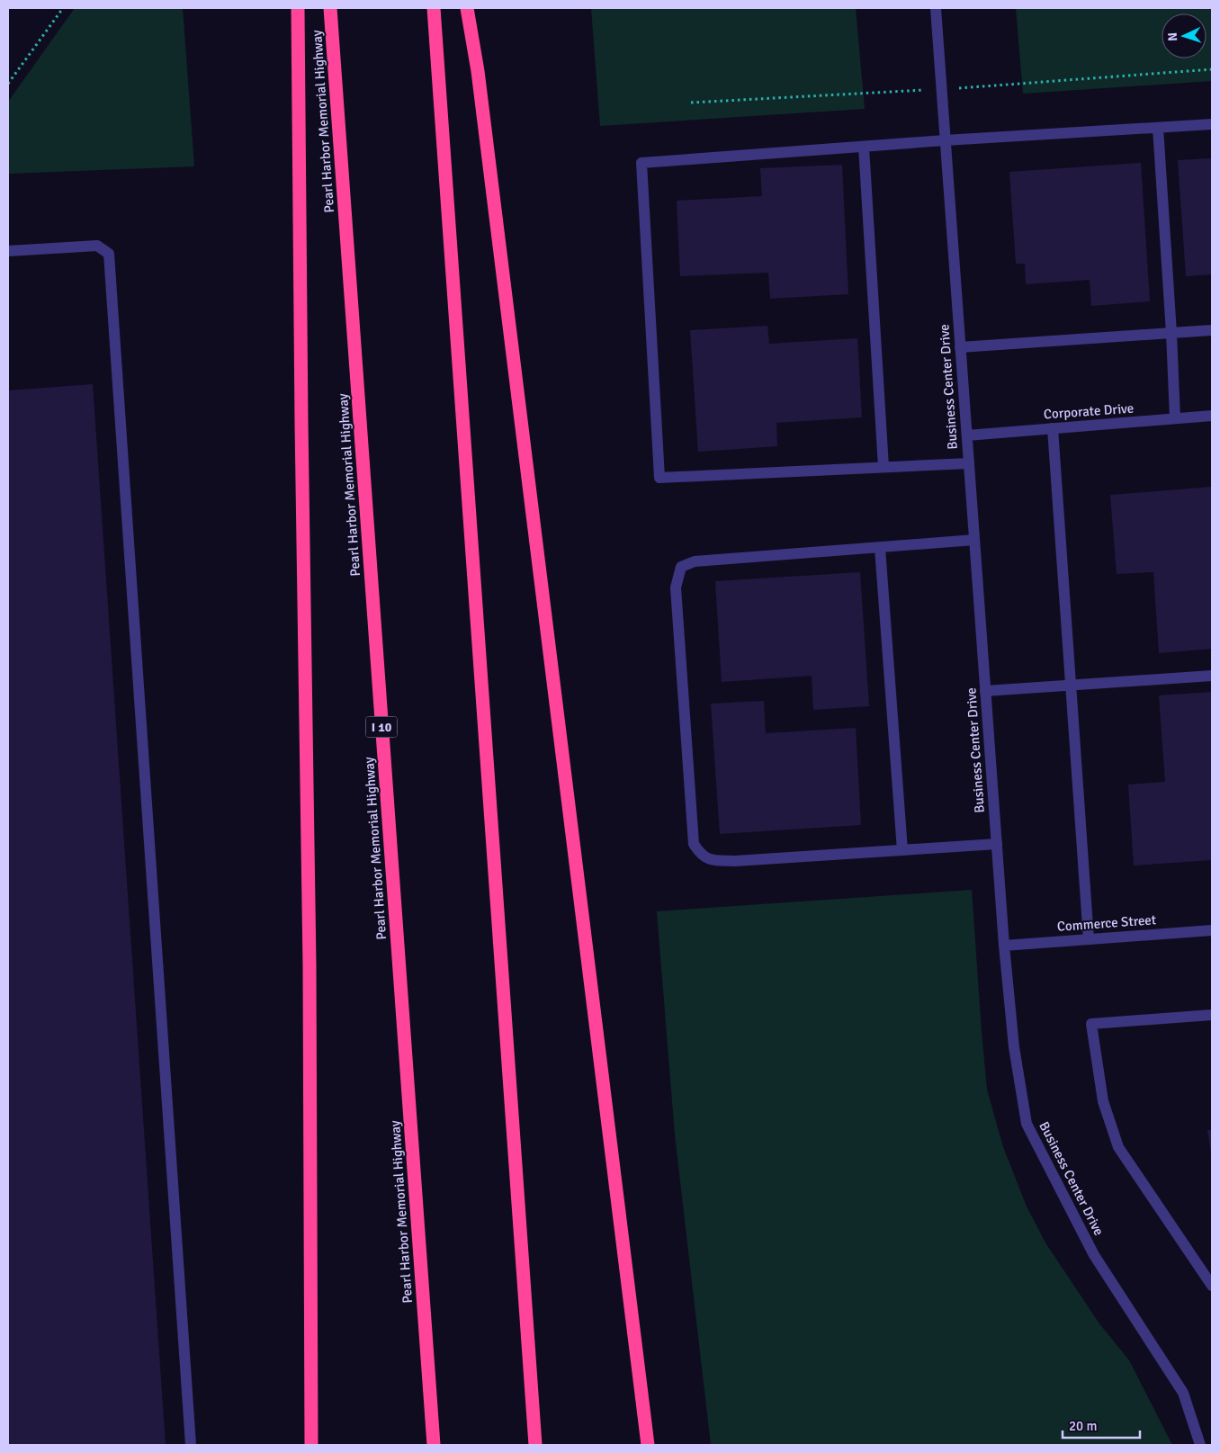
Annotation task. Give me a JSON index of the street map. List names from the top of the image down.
{
  "streets": {
    "highway": ["Pearl Harbor Memorial Highway", "I 10"],
    "street": ["Business Center Drive", "Corporate Drive", "Commerce Street"]
  },
  "crossings": [
    ["Business Center Drive", "Corporate Drive"],
    ["Business Center Drive", "Commerce Street"]
  ],
  "scale_bar": "20 m",
  "north": "left"
}
